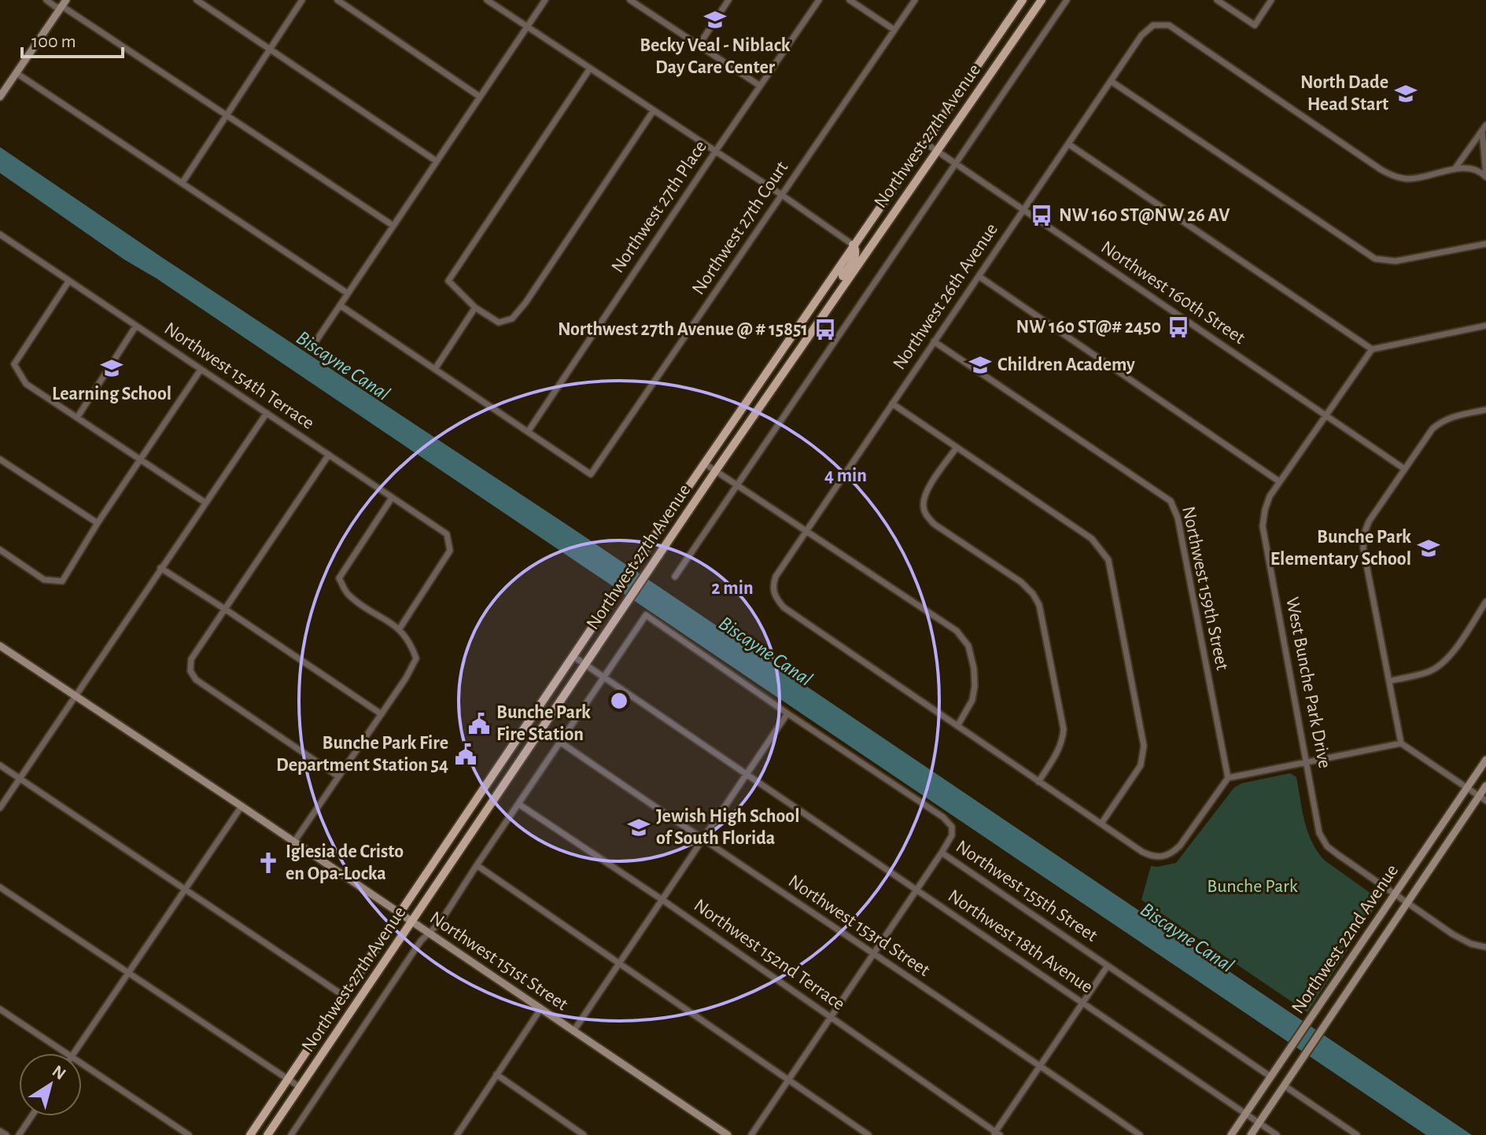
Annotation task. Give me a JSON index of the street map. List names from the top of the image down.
{
  "streets": {
    "main road": ["Northwest 27th Avenue"],
    "street": [
      "Northwest 27th Place",
      "Northwest 27th Court",
      "Northwest 160th Street",
      "Northwest 26th Avenue",
      "Northwest 154th Terrace",
      "Northwest 159th Street",
      "West Bunche Park Drive",
      "Northwest 155th Street",
      "Northwest 153rd Street",
      "Northwest 22nd Avenue",
      "Northwest 18th Avenue",
      "Northwest 152nd Terrace",
      "Northwest 151st Street"
    ]
  },
  "crossings": [
    ["Northwest 27th Avenue", "Northwest 160th Street"],
    ["Northwest 27th Avenue", "Northwest 155th Street"],
    ["Northwest 27th Avenue", "Northwest 153rd Street"],
    ["Northwest 27th Avenue", "Northwest 18th Avenue"],
    ["Northwest 27th Avenue", "Northwest 152nd Terrace"],
    ["Northwest 27th Avenue", "Northwest 151st Street"],
    ["Northwest 27th Place", "Northwest 27th Court"],
    ["Northwest 160th Street", "Northwest 26th Avenue"],
    ["Northwest 160th Street", "West Bunche Park Drive"],
    ["Northwest 26th Avenue", "Northwest 159th Street"],
    ["West Bunche Park Drive", "Northwest 22nd Avenue"],
    ["Northwest 155th Street", "Northwest 22nd Avenue"],
    ["Northwest 22nd Avenue", "Northwest 18th Avenue"]
  ],
  "water": ["Biscayne Canal"],
  "parks": ["Bunche Park"],
  "places": {
    "school or university": [
      "Becky Veal - Niblack Day Care Center",
      "North Dade Head Start",
      "Children Academy",
      "Learning School",
      "Bunche Park Elementary School",
      "Jewish High School of South Florida"
    ],
    "bus stop": ["NW 160 ST@NW 26 AV", "NW 160 ST@# 2450", "Northwest 27th Avenue @ # 15851"],
    "public building": ["Bunche Park Fire Station", "Bunche Park Fire Department Station 54"],
    "church": ["Iglesia de Cristo en Opa-Locka"]
  },
  "scale_bar": "100 m",
  "north": "top right",
  "rings": ["4 min", "2 min"]
}
